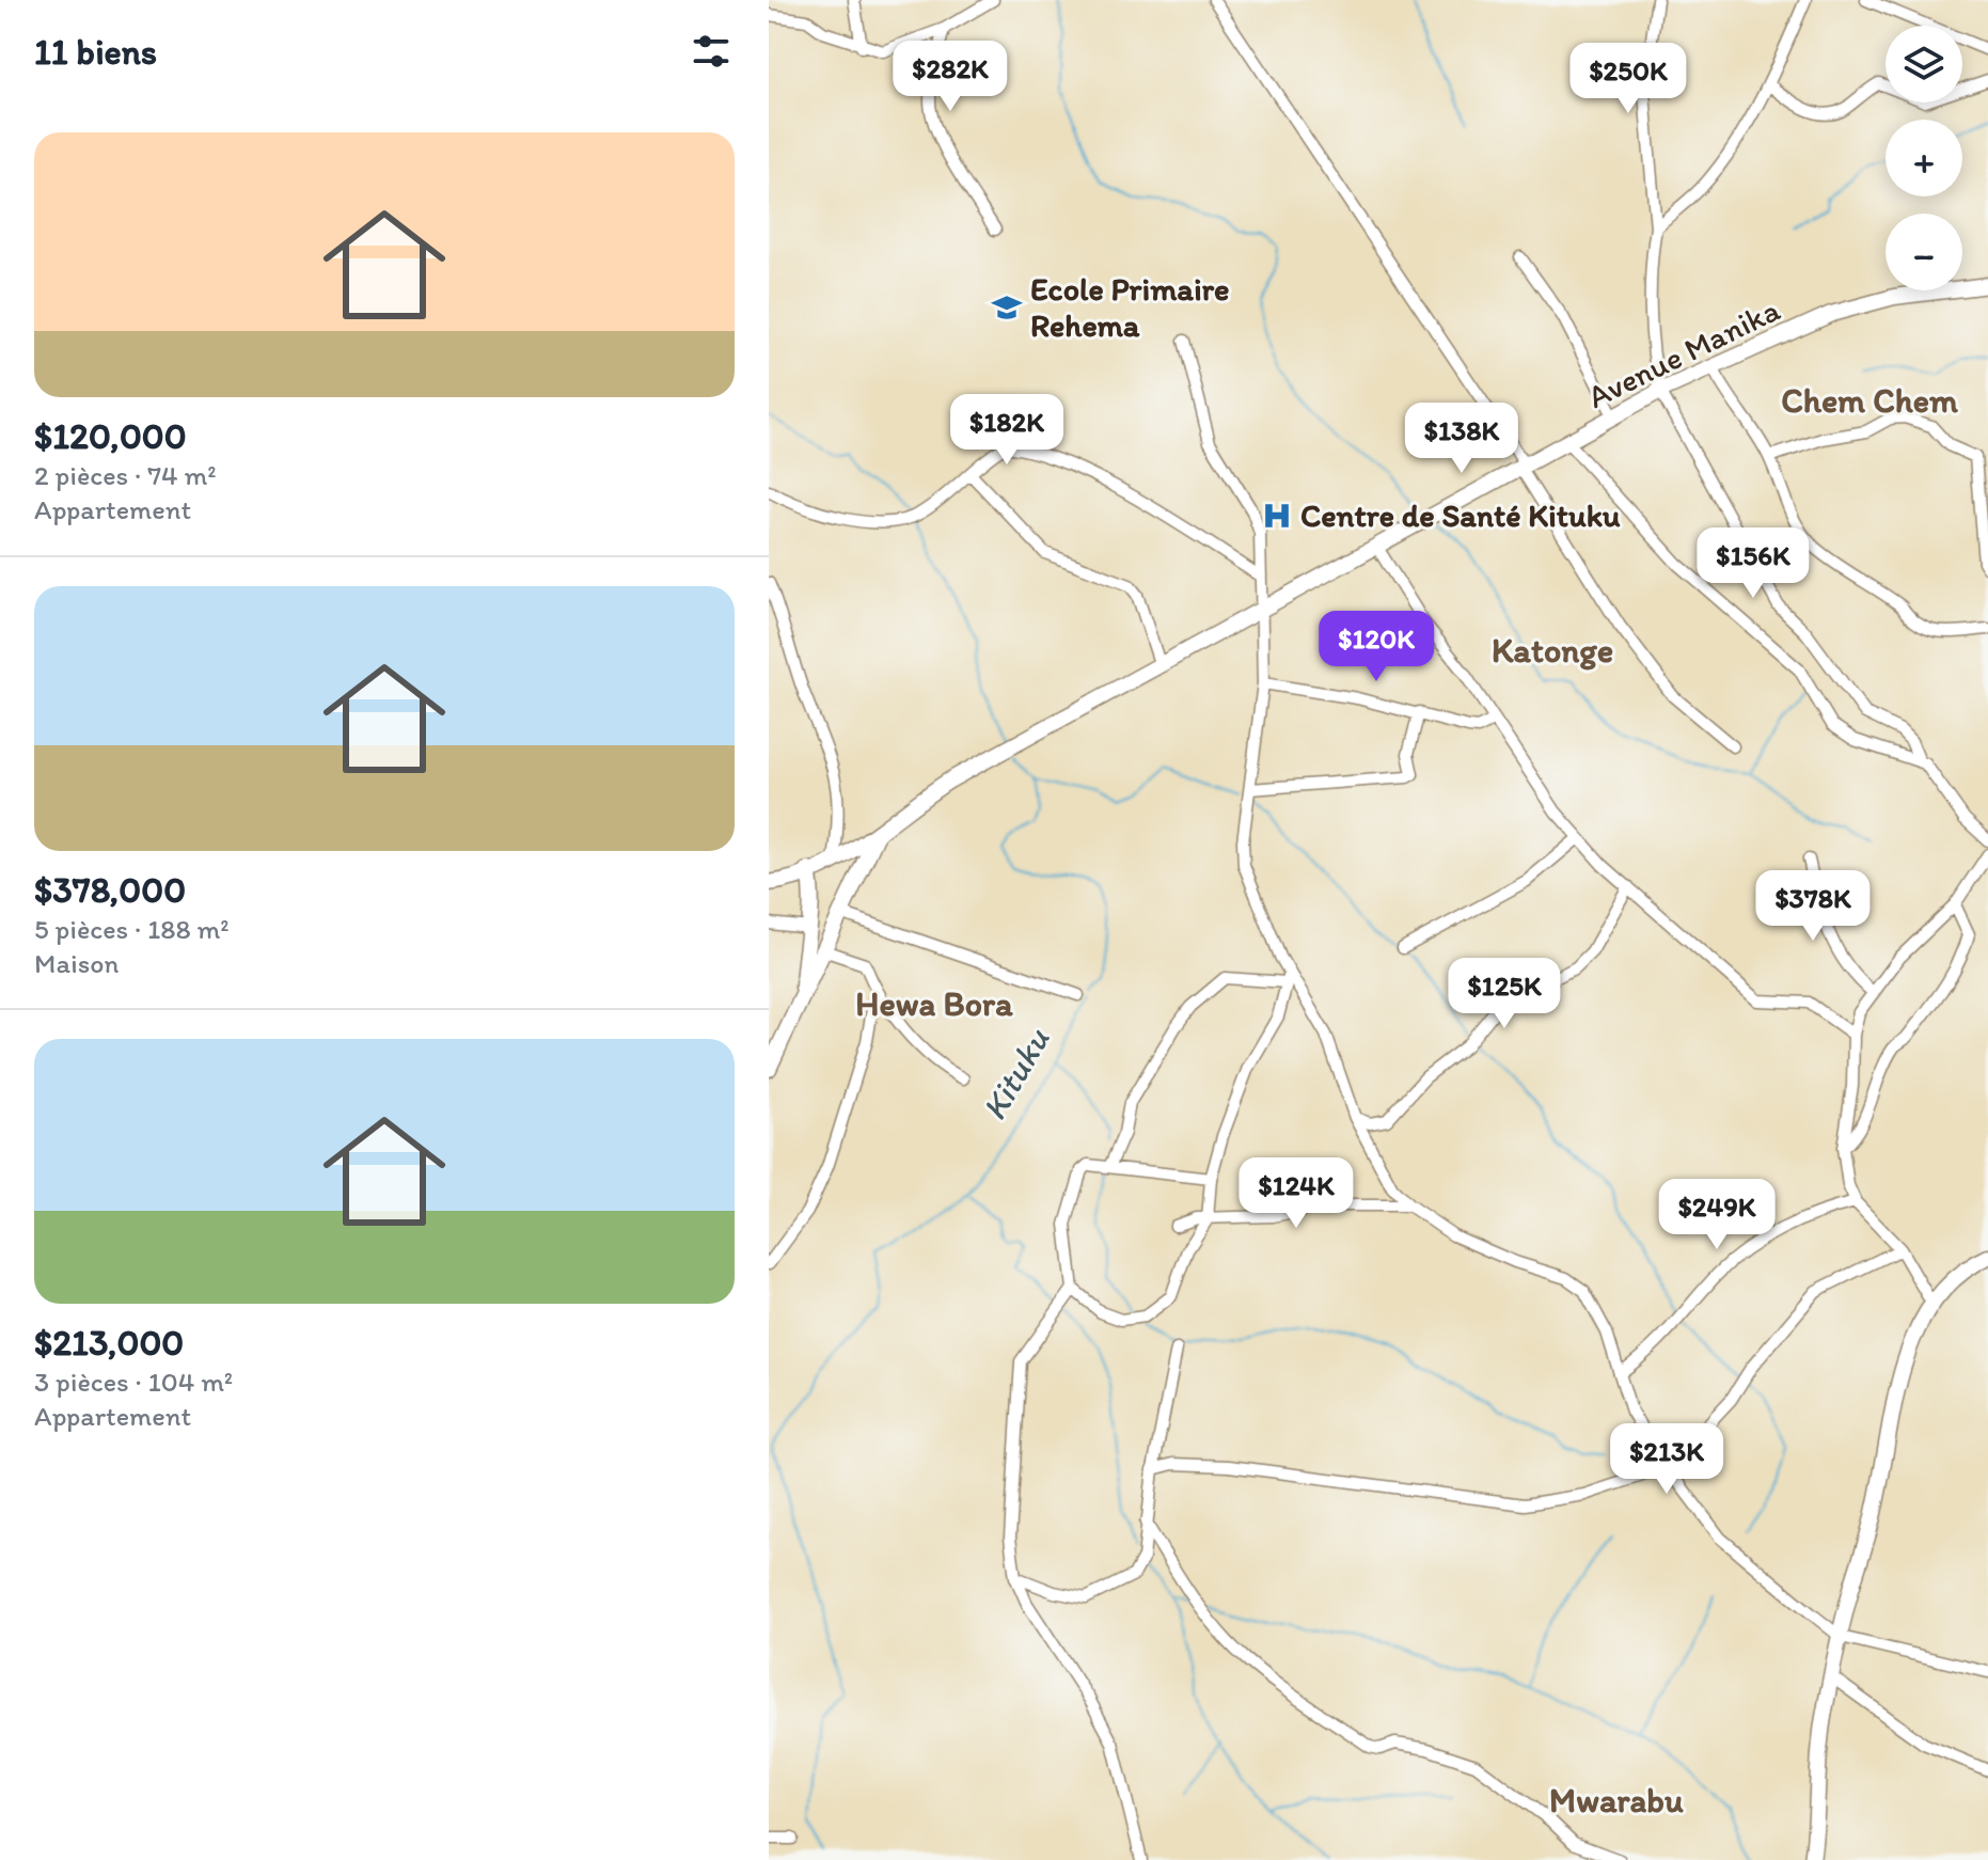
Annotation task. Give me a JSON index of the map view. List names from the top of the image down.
{
  "streets": {
    "street": ["Avenue Manika"]
  },
  "districts": [
    "Chem Chem",
    "Katonge",
    "Hewa Bora",
    "Mwarabu"
  ],
  "water": ["Kituku"],
  "places": {
    "school or university": ["Ecole Primaire Rehema"],
    "hospital": ["Centre de Santé Kituku"]
  },
  "page": {
    "heading": "11 biens",
    "map_buttons": ["+", "−"],
    "price": [
      "$282K",
      "$250K",
      "$182K",
      "$138K",
      "$156K",
      "$120K",
      "$378K",
      "$125K",
      "$124K",
      "$249K",
      "$213K"
    ],
    "list": [
      {
        "name": "$120,000",
        "note": "2 pièces · 74 m² · Appartement"
      },
      {
        "name": "$378,000",
        "note": "5 pièces · 188 m² · Maison"
      },
      {
        "name": "$213,000",
        "note": "3 pièces · 104 m² · Appartement"
      }
    ]
  }
}
